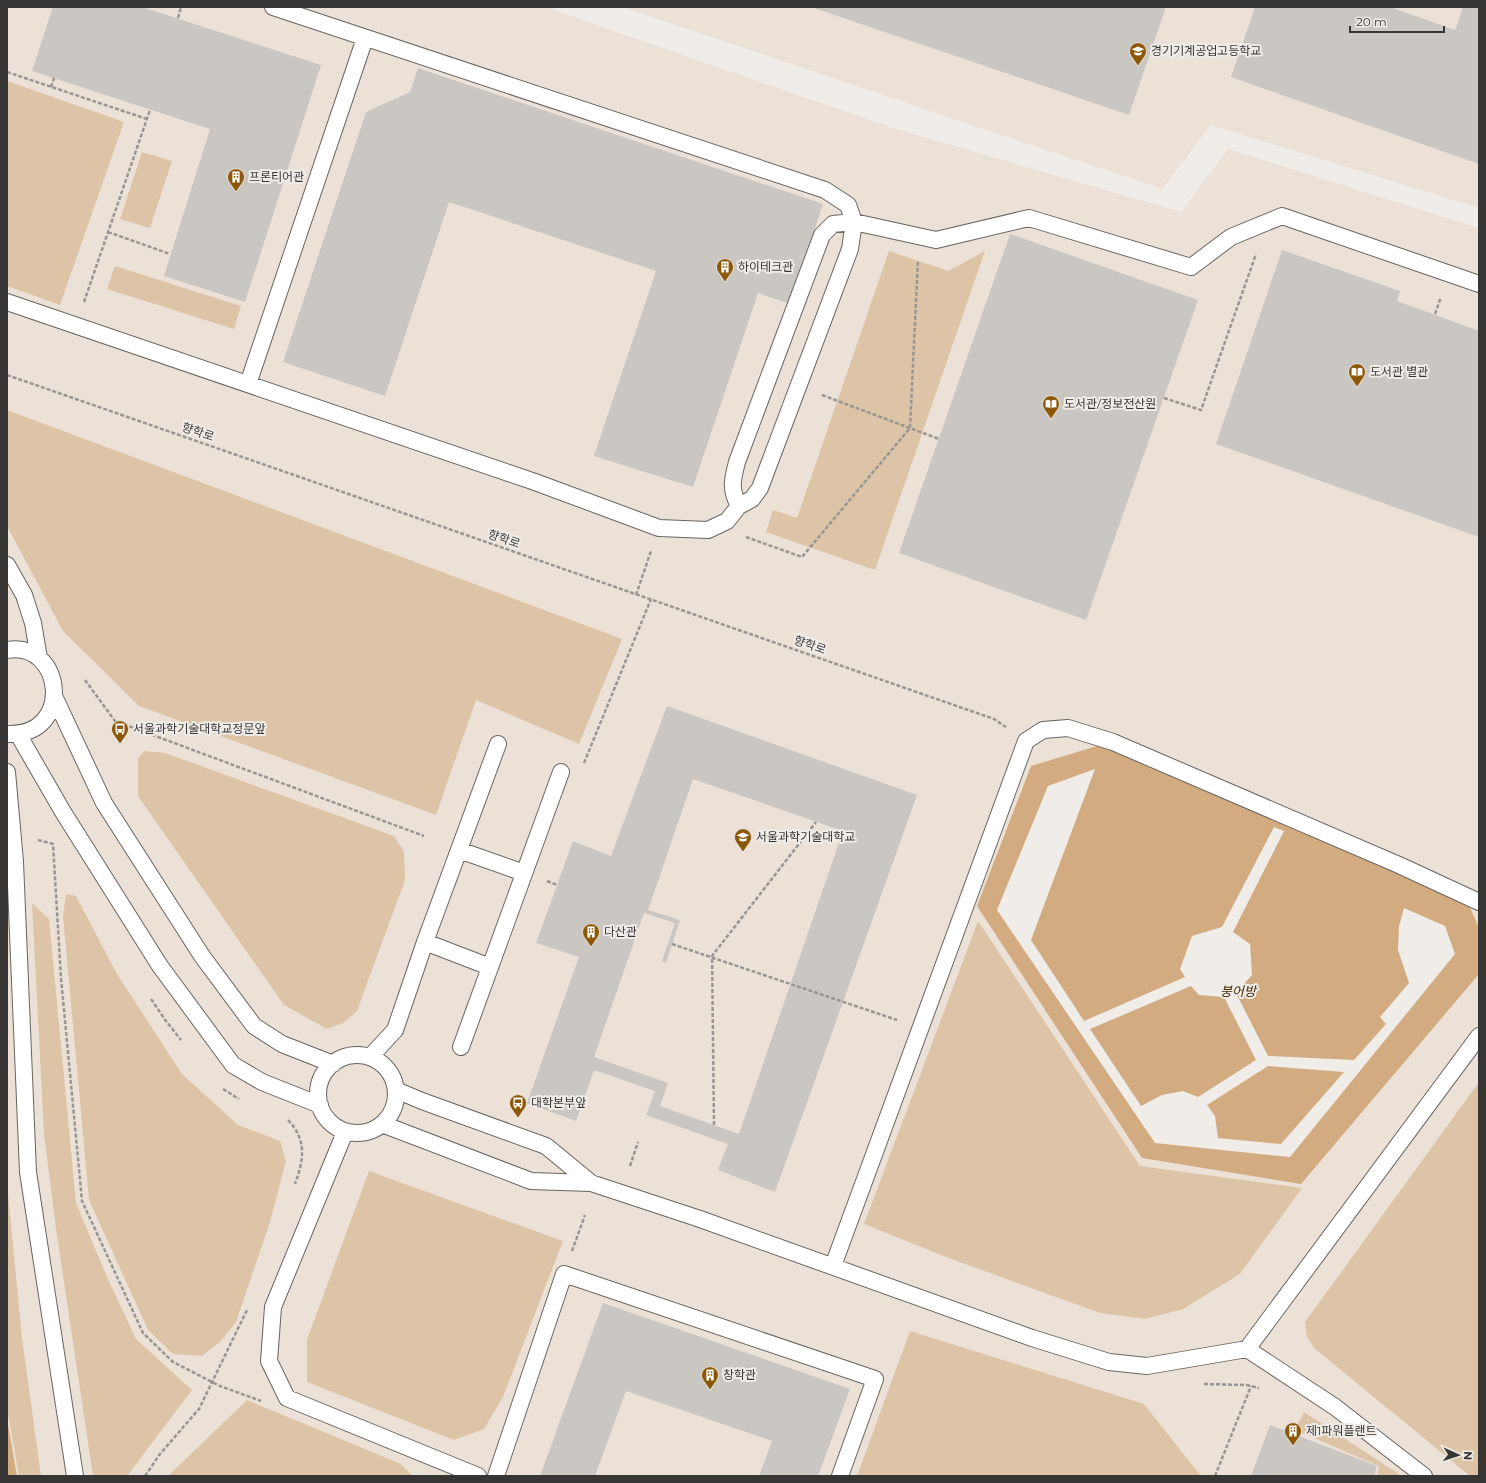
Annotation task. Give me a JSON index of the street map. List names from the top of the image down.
{
  "streets": {
    "path": ["향학로"]
  },
  "water": ["붕어방"],
  "places": {
    "school or university": ["경기기계공업고등학교", "서울과학기술대학교"],
    "building": [
      "프론티어관",
      "하이테크관",
      "다산관",
      "창학관",
      "제1파워플랜트"
    ],
    "library": ["도서관 별관", "도서관/정보전산원"],
    "bus stop": ["서울과학기술대학교정문앞", "대학본부앞"]
  },
  "scale_bar": "20 m",
  "north": "right"
}
